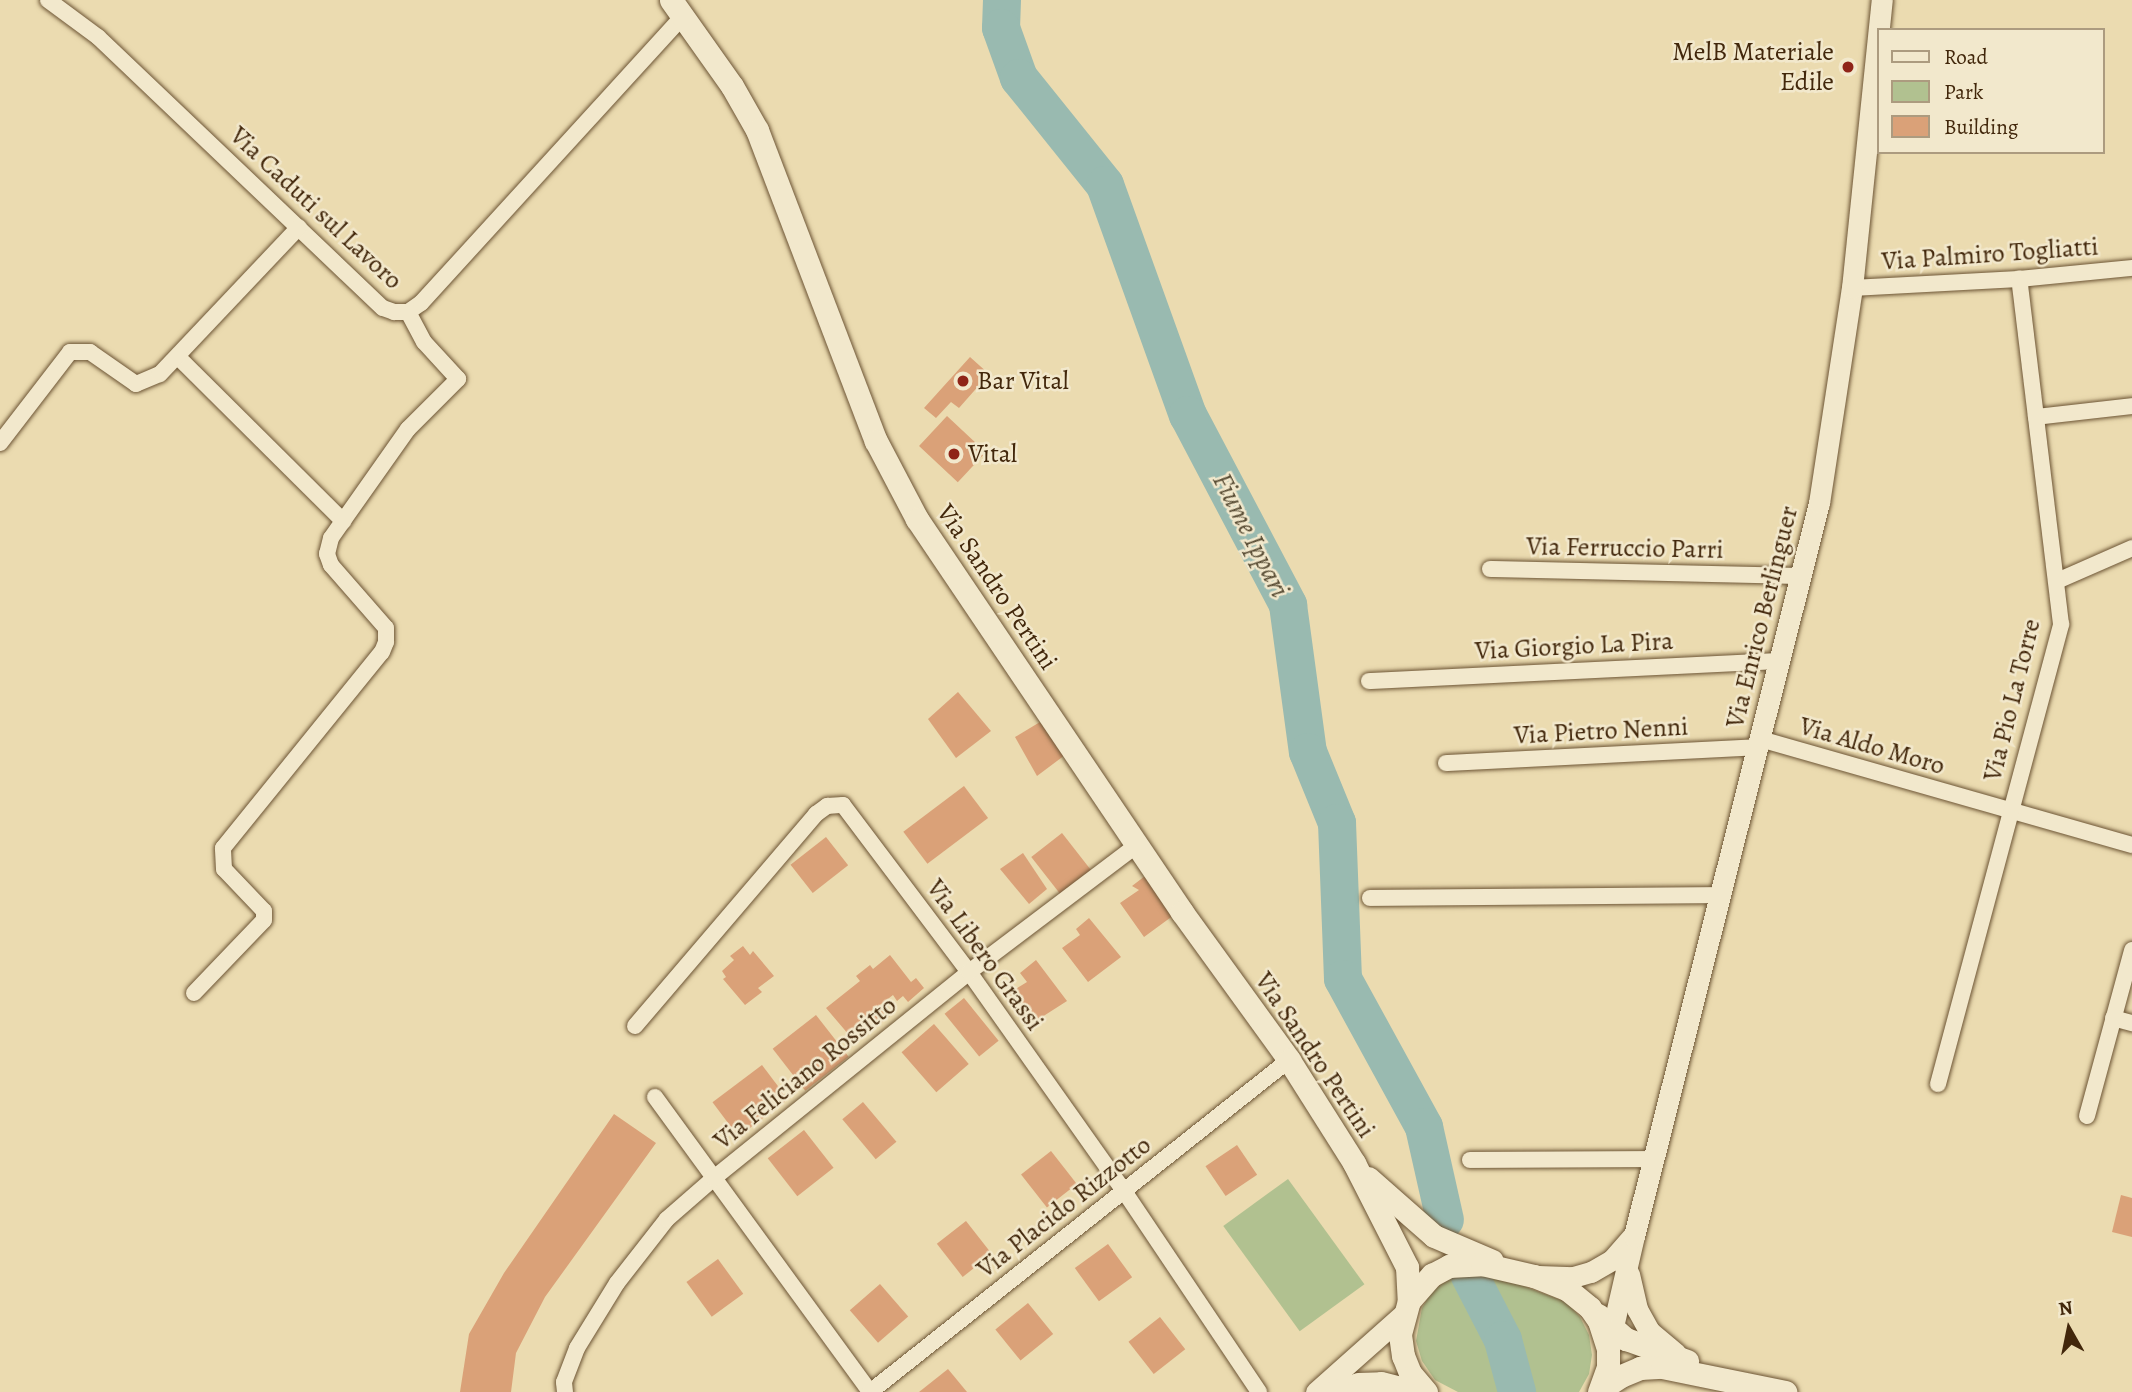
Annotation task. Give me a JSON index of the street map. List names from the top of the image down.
{
  "streets": {
    "main road": ["Via Sandro Pertini"],
    "street": [
      "Via Caduti sul Lavoro",
      "Via Palmiro Togliatti",
      "Via Ferruccio Parri",
      "Via Enrico Berlinguer",
      "Via Giorgio La Pira",
      "Via Pio La Torre",
      "Via Pietro Nenni",
      "Via Aldo Moro",
      "Via Libero Grassi",
      "Via Feliciano Rossitto",
      "Via Placido Rizzotto"
    ]
  },
  "crossings": [
    ["Via Caduti sul Lavoro", "Via Sandro Pertini"],
    ["Via Palmiro Togliatti", "Via Enrico Berlinguer"],
    ["Via Palmiro Togliatti", "Via Pio La Torre"],
    ["Via Ferruccio Parri", "Via Enrico Berlinguer"],
    ["Via Sandro Pertini", "Via Feliciano Rossitto"],
    ["Via Sandro Pertini", "Via Placido Rizzotto"],
    ["Via Enrico Berlinguer", "Via Giorgio La Pira"],
    ["Via Enrico Berlinguer", "Via Pietro Nenni"],
    ["Via Enrico Berlinguer", "Via Aldo Moro"],
    ["Via Pio La Torre", "Via Aldo Moro"],
    ["Via Pietro Nenni", "Via Aldo Moro"],
    ["Via Libero Grassi", "Via Feliciano Rossitto"],
    ["Via Libero Grassi", "Via Placido Rizzotto"]
  ],
  "water": ["Fiume Ippari"],
  "places": ["MelB Materiale Edile", "Bar Vital", "Vital"],
  "legend": ["Road", "Park", "Building"],
  "north": "top"
}
